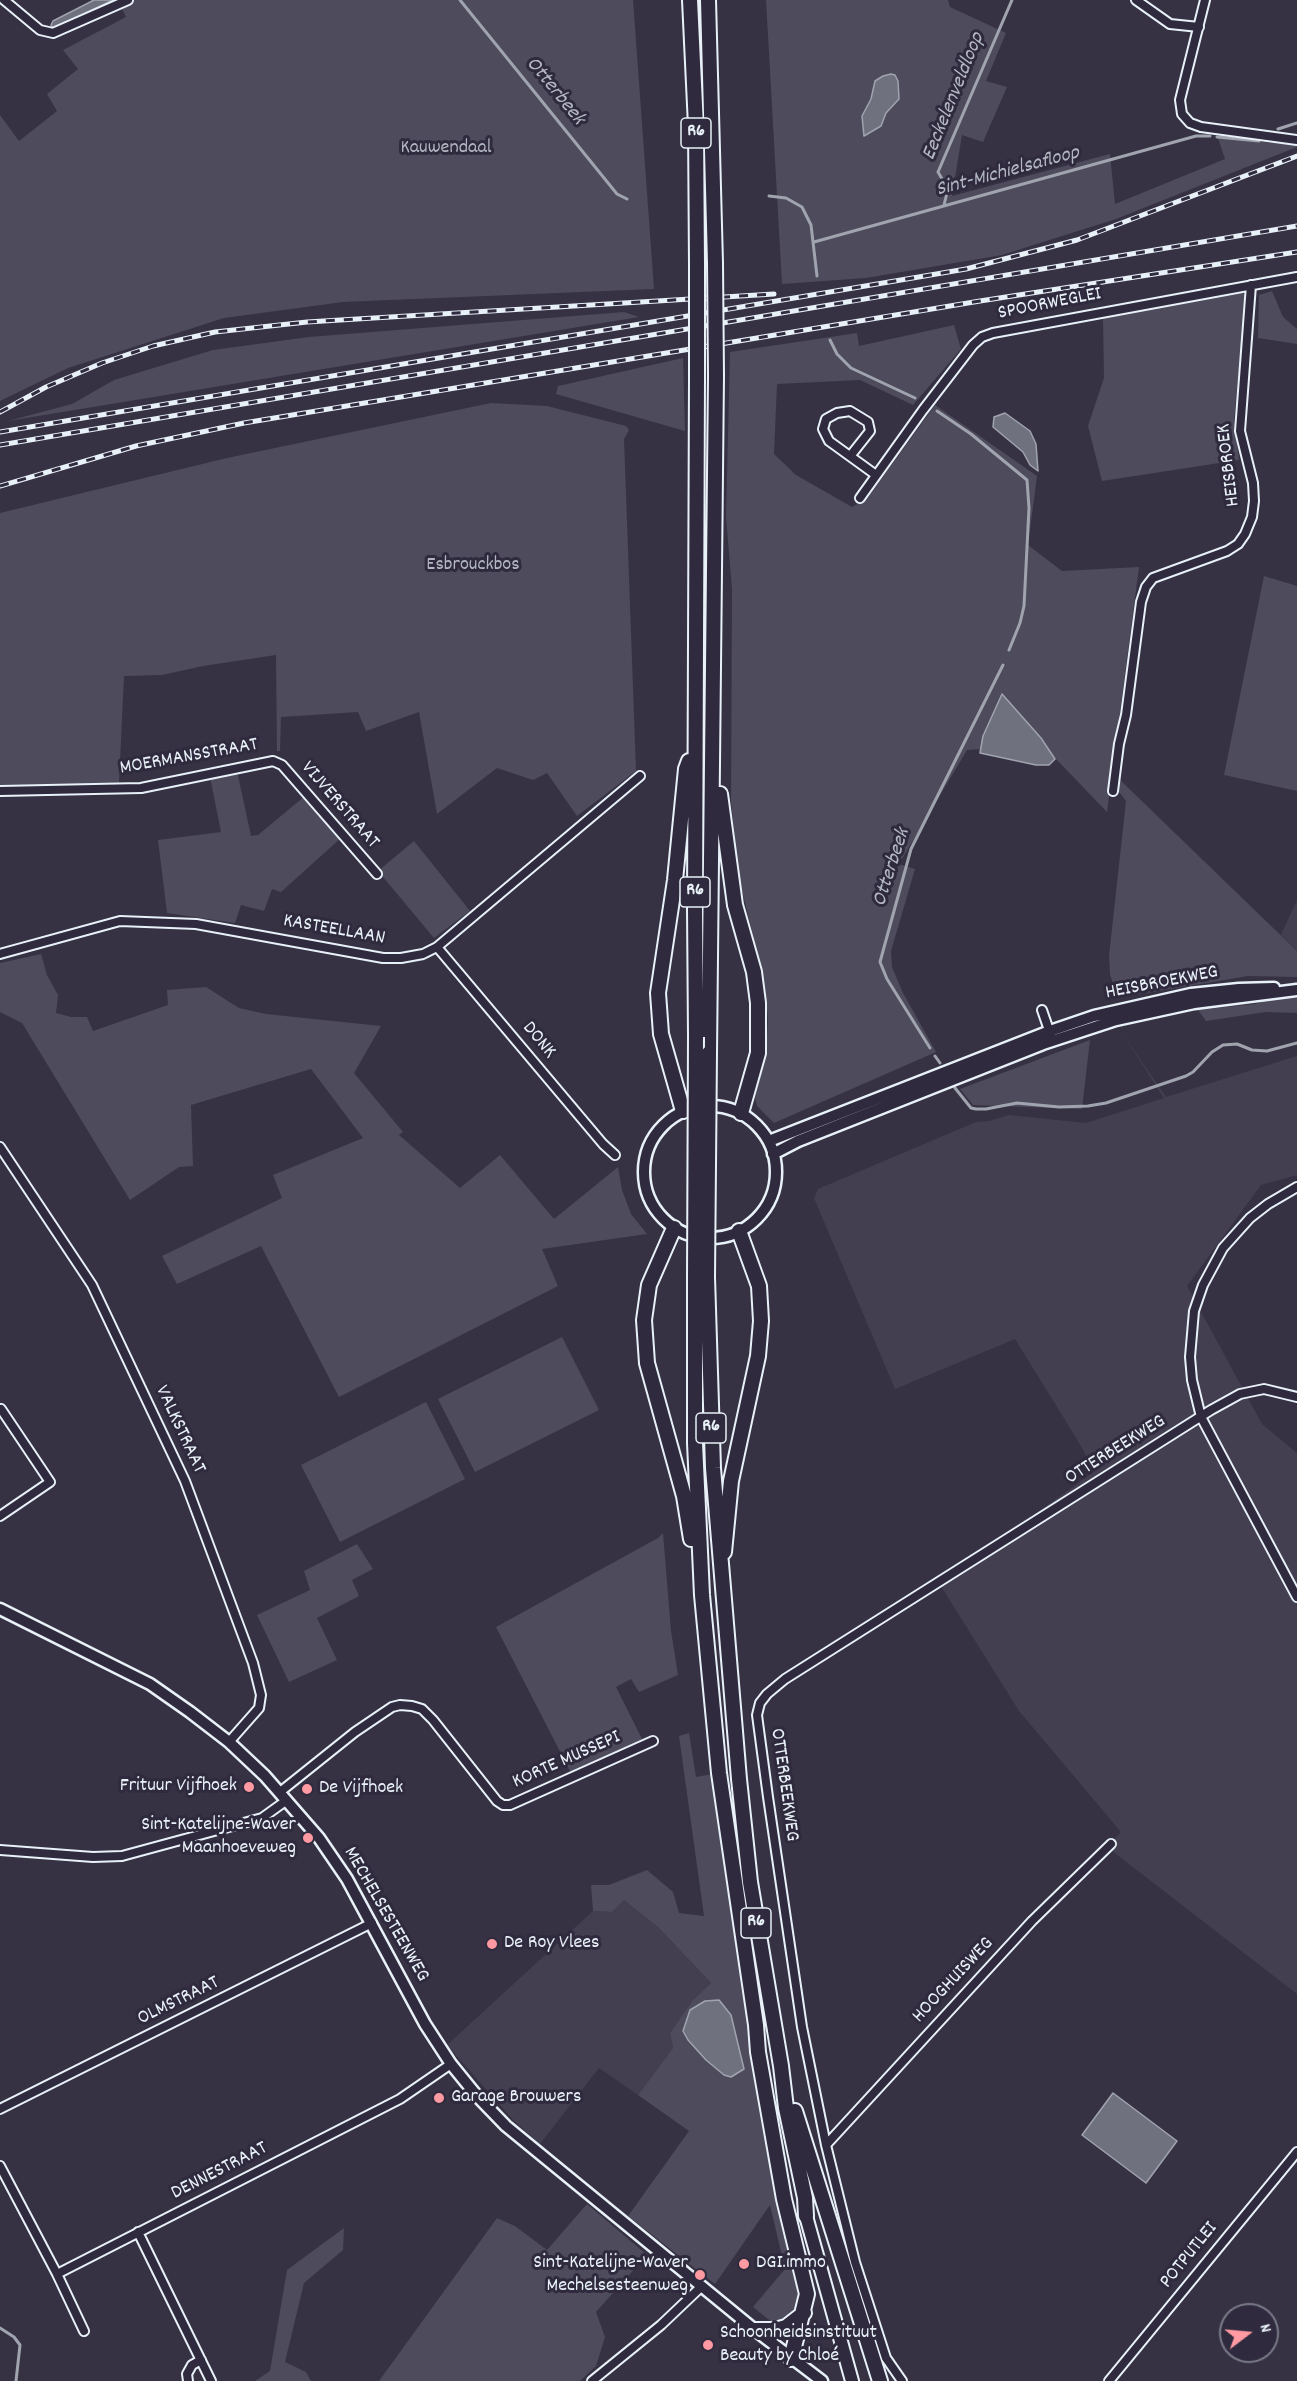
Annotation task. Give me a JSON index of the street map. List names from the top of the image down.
{
  "streets": {
    "highway": ["R6"],
    "main road": ["HEISBROEKWEG", "MECHELSESTEENWEG"],
    "street": [
      "SPOORWEGLEI",
      "HEISBROEK",
      "MOERMANSSTRAAT",
      "VIJVERSTRAAT",
      "KASTEELLAAN",
      "DONK",
      "VALKSTRAAT",
      "OTTERBEEKWEG",
      "KORTE MUSSEPI",
      "HOOGHUISWEG",
      "OLMSTRAAT",
      "DENNESTRAAT",
      "POTPUTLEI"
    ]
  },
  "crossings": [
    ["SPOORWEGLEI", "HEISBROEK"],
    ["MOERMANSSTRAAT", "VIJVERSTRAAT"],
    ["KASTEELLAAN", "DONK"],
    ["VALKSTRAAT", "MECHELSESTEENWEG"],
    ["OTTERBEEKWEG", "HOOGHUISWEG"],
    ["KORTE MUSSEPI", "MECHELSESTEENWEG"],
    ["MECHELSESTEENWEG", "OLMSTRAAT"],
    ["MECHELSESTEENWEG", "DENNESTRAAT"]
  ],
  "water": ["Otterbeek", "Eeckelenveldloop", "Sint-Michielsafloop"],
  "parks": ["Kauwendaal", "Esbrouckbos"],
  "places": [
    "Frituur Vijfhoek",
    "De Vijfhoek",
    "Sint-Katelijne-Waver Maanhoeveweg",
    "De Roy Vlees",
    "Garage Brouwers",
    "DGI.immo",
    "Sint-Katelijne-Waver Mechelsesteenweg",
    "Schoonheidsinstituut Beauty by Chloé"
  ],
  "north": "right"
}
